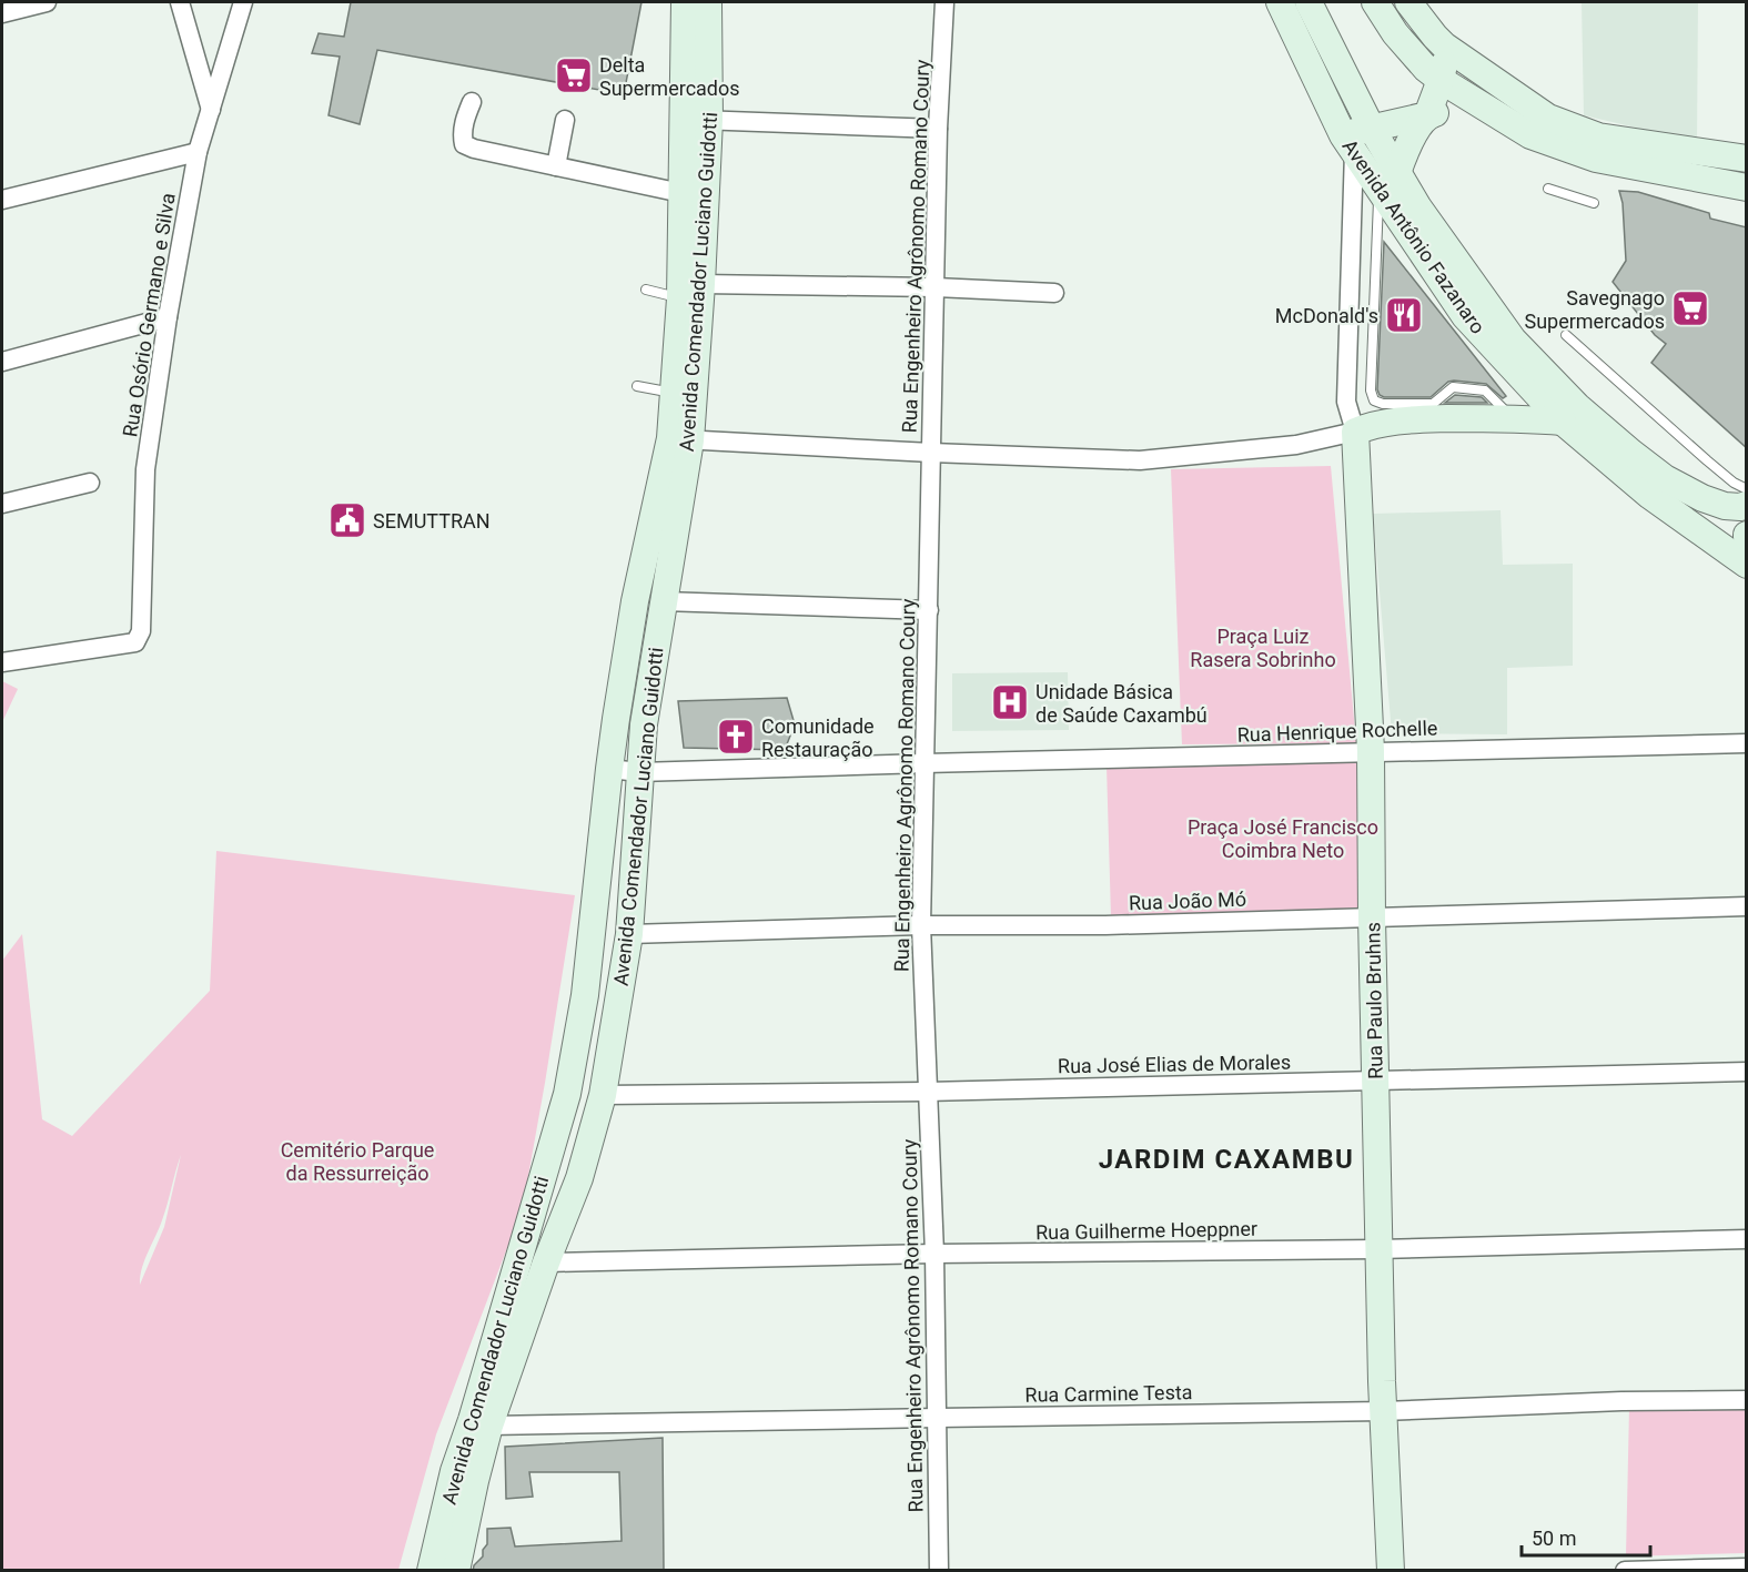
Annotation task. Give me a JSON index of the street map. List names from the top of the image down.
{
  "streets": {
    "main road": ["Avenida Antônio Fazanaro", "Avenida Comendador Luciano Guidotti", "Rua Paulo Bruhns"],
    "street": [
      "Rua Engenheiro Agrônomo Romano Coury",
      "Rua Osório Germano e Silva",
      "Rua Henrique Rochelle",
      "Rua João Mó",
      "Rua José Elias de Morales",
      "Rua Guilherme Hoeppner",
      "Rua Carmine Testa"
    ]
  },
  "crossings": [
    ["Rua Engenheiro Agrônomo Romano Coury", "Rua Henrique Rochelle"],
    ["Rua Engenheiro Agrônomo Romano Coury", "Rua João Mó"],
    ["Rua Engenheiro Agrônomo Romano Coury", "Rua José Elias de Morales"],
    ["Rua Engenheiro Agrônomo Romano Coury", "Rua Guilherme Hoeppner"],
    ["Rua Engenheiro Agrônomo Romano Coury", "Rua Carmine Testa"],
    ["Avenida Comendador Luciano Guidotti", "Rua Henrique Rochelle"],
    ["Avenida Comendador Luciano Guidotti", "Rua João Mó"],
    ["Avenida Comendador Luciano Guidotti", "Rua José Elias de Morales"],
    ["Avenida Comendador Luciano Guidotti", "Rua Guilherme Hoeppner"],
    ["Avenida Comendador Luciano Guidotti", "Rua Carmine Testa"],
    ["Rua Henrique Rochelle", "Rua Paulo Bruhns"],
    ["Rua João Mó", "Rua Paulo Bruhns"],
    ["Rua Paulo Bruhns", "Rua José Elias de Morales"],
    ["Rua Paulo Bruhns", "Rua Guilherme Hoeppner"],
    ["Rua Paulo Bruhns", "Rua Carmine Testa"]
  ],
  "districts": ["JARDIM CAXAMBU"],
  "parks": ["Praça Luiz Rasera Sobrinho", "Praça José Francisco Coimbra Neto", "Cemitério Parque da Ressurreição"],
  "places": {
    "supermarket": ["Delta Supermercados", "Savegnago Supermercados"],
    "restaurant": ["McDonald's"],
    "public building": ["SEMUTTRAN"],
    "hospital": ["Unidade Básica de Saúde Caxambú"],
    "church": ["Comunidade Restauração"]
  },
  "scale_bar": "50 m"
}
